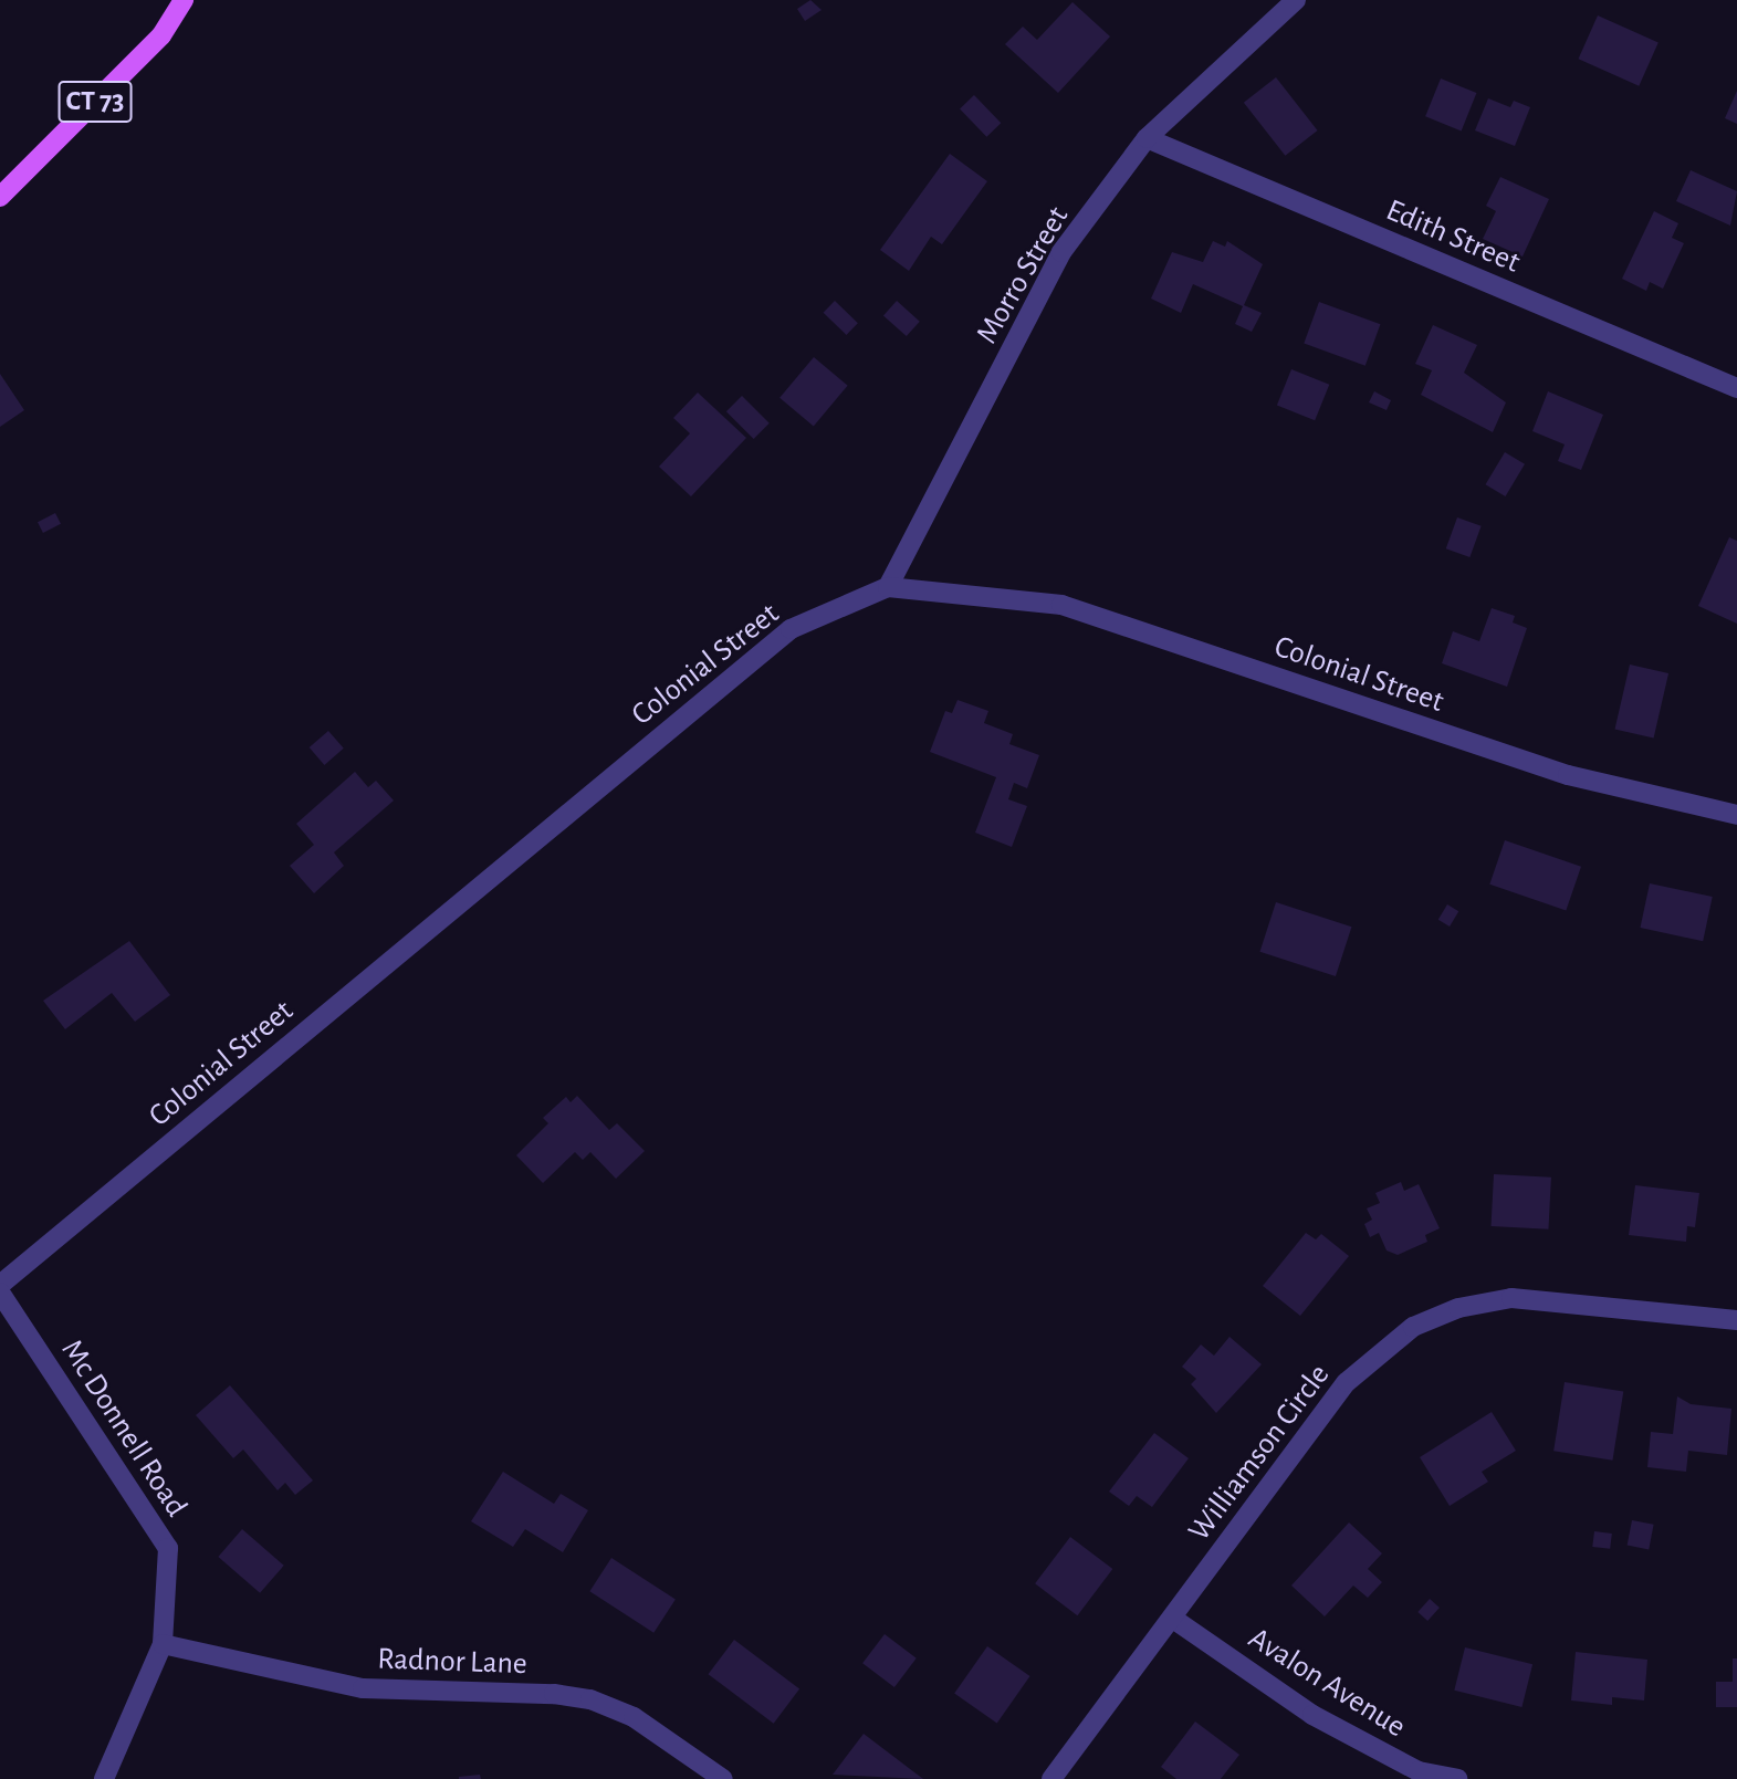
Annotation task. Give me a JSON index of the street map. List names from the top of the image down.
{
  "streets": {
    "main road": ["CT 73"],
    "street": [
      "Edith Street",
      "Morro Street",
      "Colonial Street",
      "Mc Donnell Road",
      "Williamson Circle",
      "Radnor Lane",
      "Avalon Avenue"
    ]
  },
  "crossings": [
    ["Edith Street", "Morro Street"],
    ["Morro Street", "Colonial Street"],
    ["Mc Donnell Road", "Radnor Lane"],
    ["Williamson Circle", "Avalon Avenue"]
  ]
}
